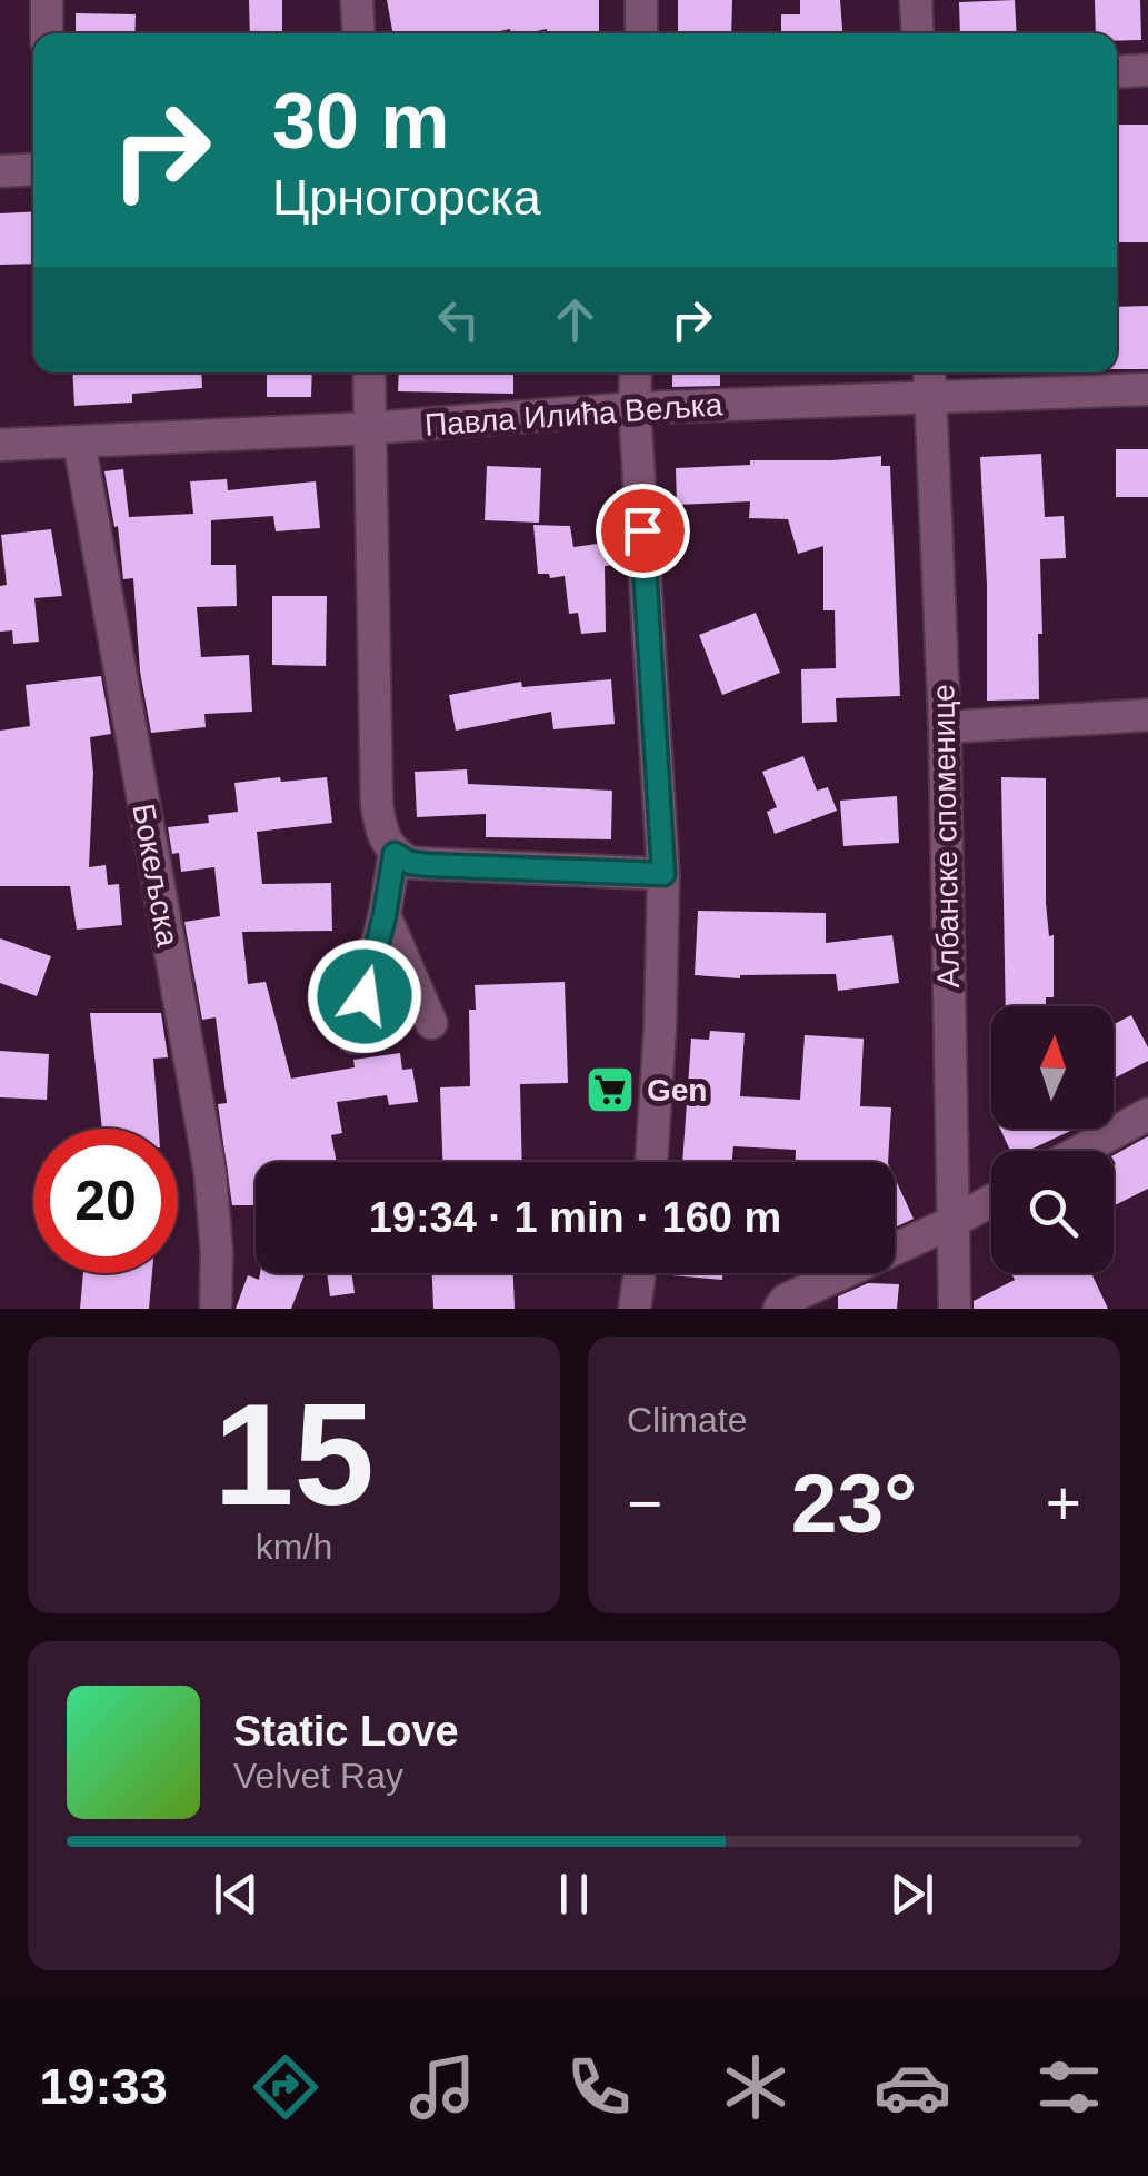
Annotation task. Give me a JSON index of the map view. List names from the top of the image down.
{
  "streets": {
    "street": ["Павла Илића Вељка", "Албанске споменице", "Бокељска"]
  },
  "crossings": [
    ["Павла Илића Вељка", "Албанске споменице"],
    ["Павла Илића Вељка", "Бокељска"]
  ],
  "places": {
    "supermarket": ["Gen"]
  },
  "north": "top",
  "page": {
    "turn": ["30 m", "Црногорска"],
    "limit": "20",
    "trip": "19:34 · 1 min · 160 m",
    "tile": [
      ["15", "km/h"],
      "Climate"
    ],
    "heat": ["−", "23°", "+"],
    "song": ["Static Love", "Velvet Ray"],
    "tabs": "19:33"
  }
}
